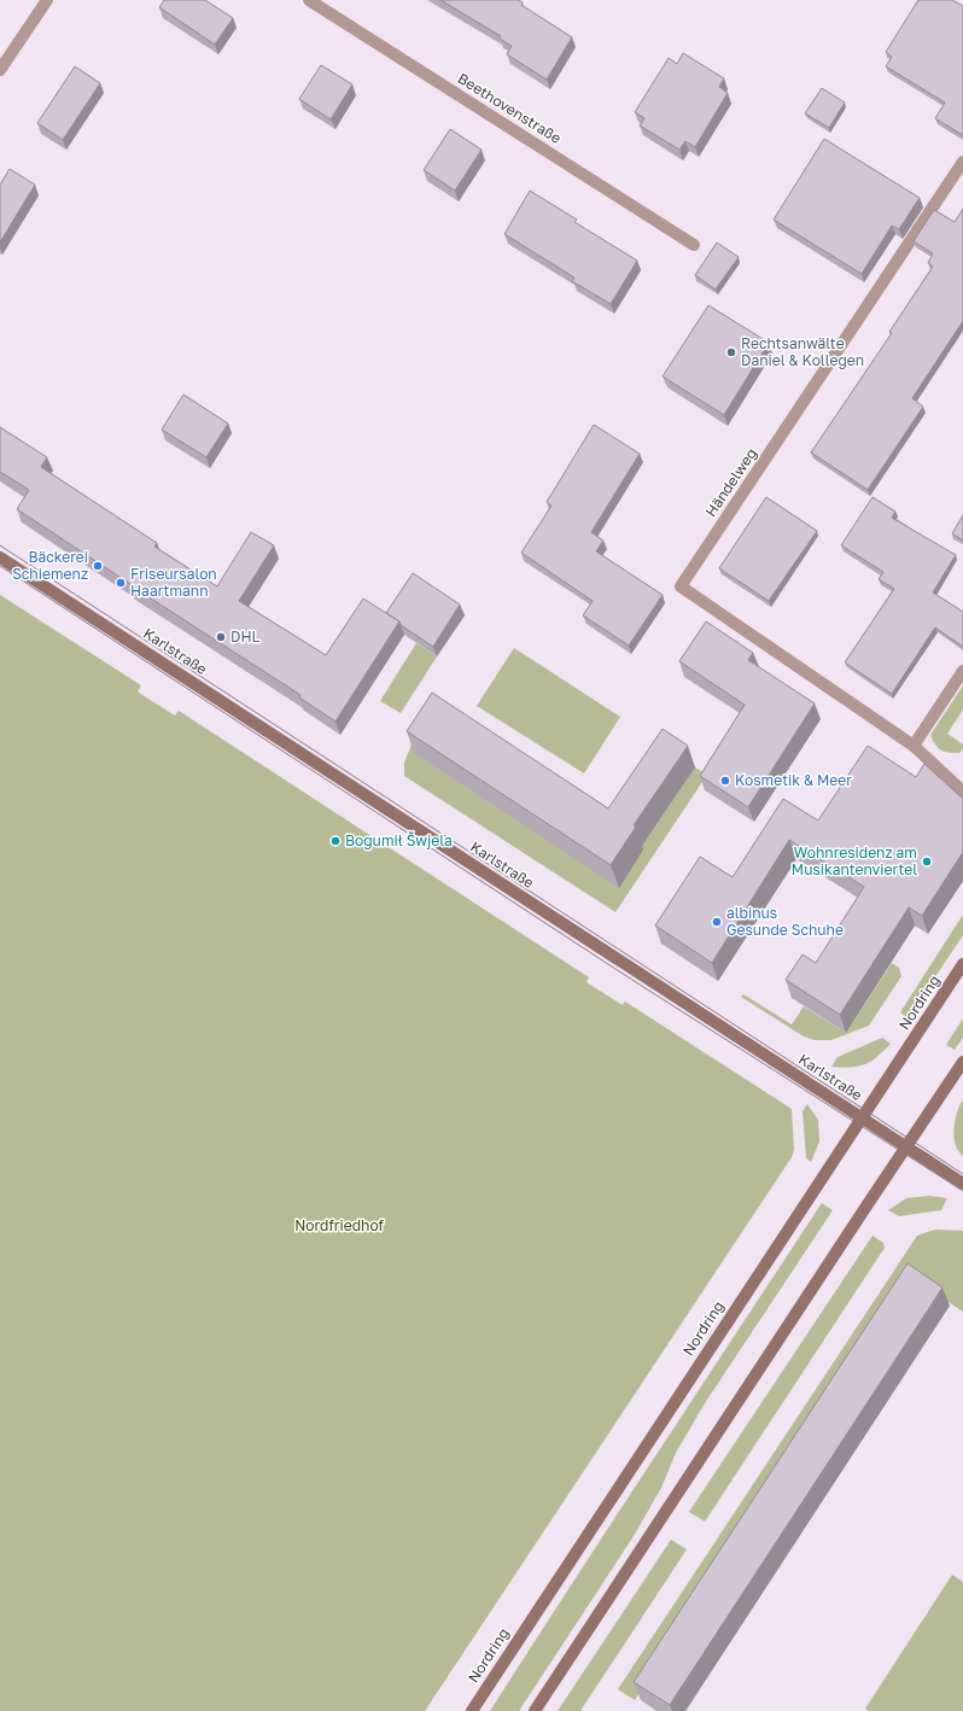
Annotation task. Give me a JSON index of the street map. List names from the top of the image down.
{
  "streets": {
    "main road": ["Karlstraße", "Nordring"],
    "street": ["Beethovenstraße", "Händelweg"]
  },
  "crossings": [
    ["Karlstraße", "Nordring"]
  ],
  "parks": ["Nordfriedhof"],
  "places": [
    "Rechtsanwälte Daniel & Kollegen",
    "Bäckerei Schiemenz",
    "Friseursalon Haartmann",
    "DHL",
    "Kosmetik & Meer",
    "Bogumił Šwjela",
    "Wohnresidenz am Musikantenviertel",
    "albinus Gesunde Schuhe"
  ]
}
